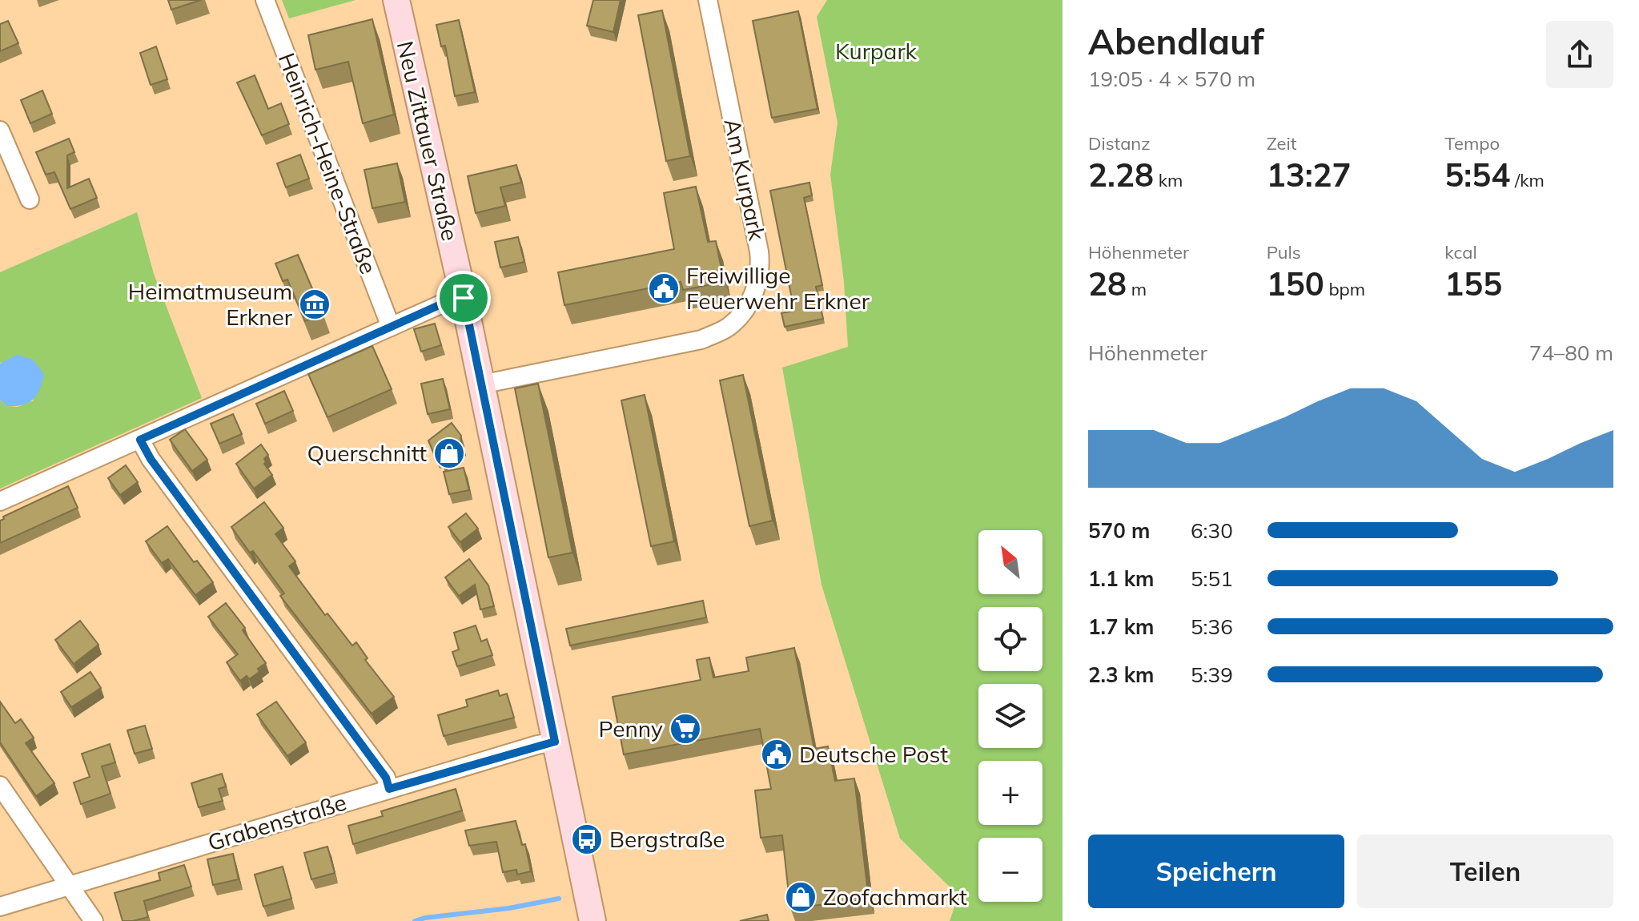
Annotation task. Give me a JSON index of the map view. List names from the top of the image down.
{
  "streets": {
    "main road": ["Neu Zittauer Straße"],
    "street": ["Heinrich-Heine-Straße", "Am Kurpark", "Grabenstraße"]
  },
  "crossings": [
    ["Neu Zittauer Straße", "Am Kurpark"],
    ["Neu Zittauer Straße", "Grabenstraße"]
  ],
  "parks": ["Kurpark"],
  "places": {
    "public building": ["Freiwillige Feuerwehr Erkner", "Deutsche Post"],
    "museum": ["Heimatmuseum Erkner"],
    "shop": ["Querschnitt", "Zoofachmarkt"],
    "supermarket": ["Penny"],
    "bus stop": ["Bergstraße"]
  },
  "north": "top left",
  "page": {
    "heading": ["Abendlauf", "19:05 · 4 × 570 m"],
    "stats": [
      ["Distanz", "2.28 km"],
      ["Zeit", "13:27"],
      ["Tempo", "5:54 /km"],
      ["Höhenmeter", "28 m"],
      ["Puls", "150 bpm"],
      ["kcal", "155"]
    ],
    "chart": ["Höhenmeter", "74–80 m"],
    "list": [
      {
        "name": "570 m",
        "note": "6:30"
      },
      {
        "name": "1.1 km",
        "note": "5:51"
      },
      {
        "name": "1.7 km",
        "note": "5:36"
      },
      {
        "name": "2.3 km",
        "note": "5:39"
      }
    ],
    "map_buttons": ["+", "−"],
    "buttons": ["Speichern", "Teilen"]
  }
}
